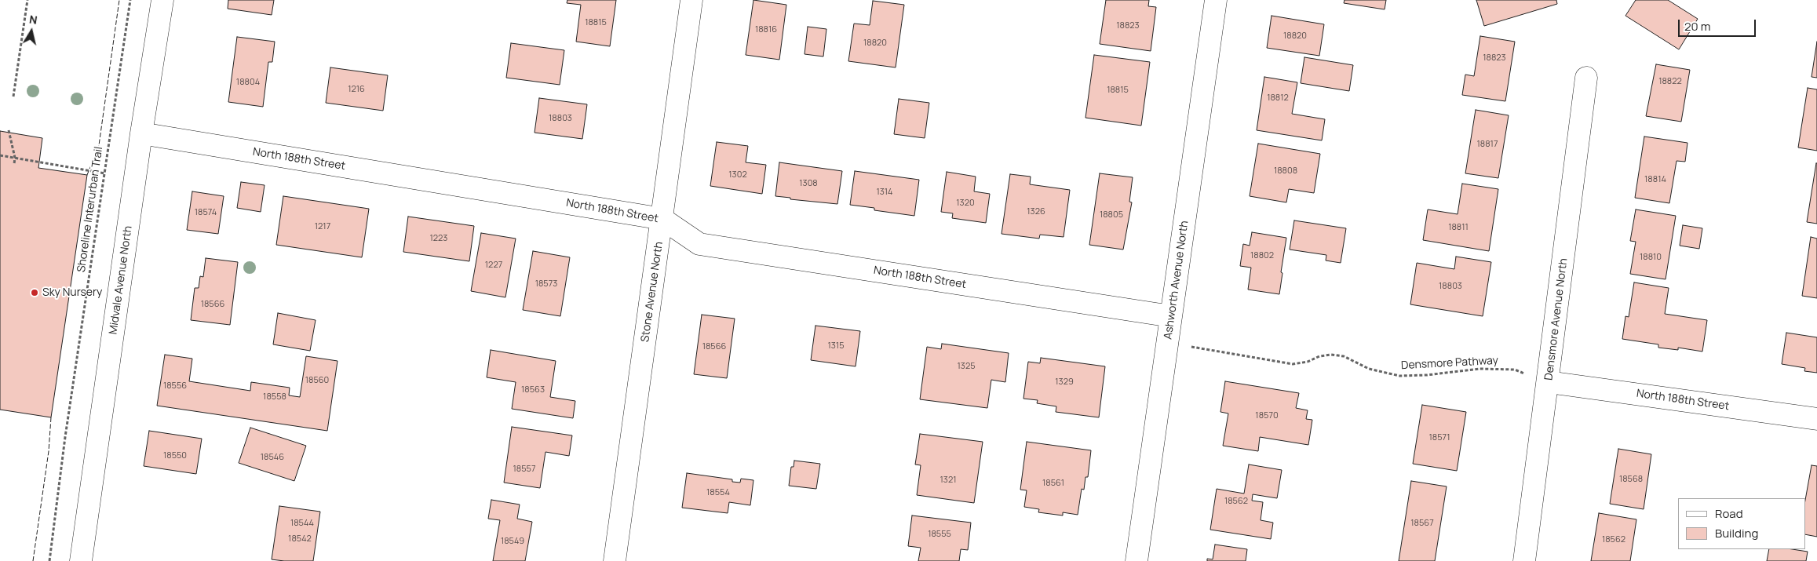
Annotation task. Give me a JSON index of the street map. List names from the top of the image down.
{
  "streets": {
    "street": [
      "North 188th Street",
      "Midvale Avenue North",
      "Ashworth Avenue North",
      "Stone Avenue North",
      "Densmore Avenue North"
    ],
    "path": ["Shoreline Interurban Trail", "Densmore Pathway"]
  },
  "crossings": [
    ["North 188th Street", "Midvale Avenue North"],
    ["North 188th Street", "Ashworth Avenue North"],
    ["North 188th Street", "Stone Avenue North"],
    ["North 188th Street", "Densmore Avenue North"],
    ["North 188th Street", "Densmore Pathway"],
    ["Ashworth Avenue North", "Densmore Pathway"],
    ["Densmore Avenue North", "Densmore Pathway"]
  ],
  "places": ["Sky Nursery"],
  "house_numbers": [
    "18815",
    "18823",
    "18816",
    "18820",
    "18820",
    "18823",
    "18822",
    "18804",
    "1216",
    "18815",
    "18812",
    "18803",
    "18817",
    "18808",
    "1302",
    "18814",
    "1308",
    "1314",
    "1320",
    "1326",
    "18574",
    "18805",
    "1217",
    "18811",
    "1223",
    "18802",
    "18810",
    "1227",
    "18573",
    "18803",
    "18566",
    "1315",
    "18566",
    "1325",
    "18560",
    "1329",
    "18556",
    "18563",
    "18558",
    "18570",
    "18571",
    "18550",
    "18546",
    "18557",
    "18568",
    "1321",
    "18561",
    "18554",
    "18562",
    "18544",
    "18567",
    "18555",
    "18542",
    "18562",
    "18549"
  ],
  "legend": ["Road", "Building"],
  "scale_bar": "20 m",
  "north": "top"
}
